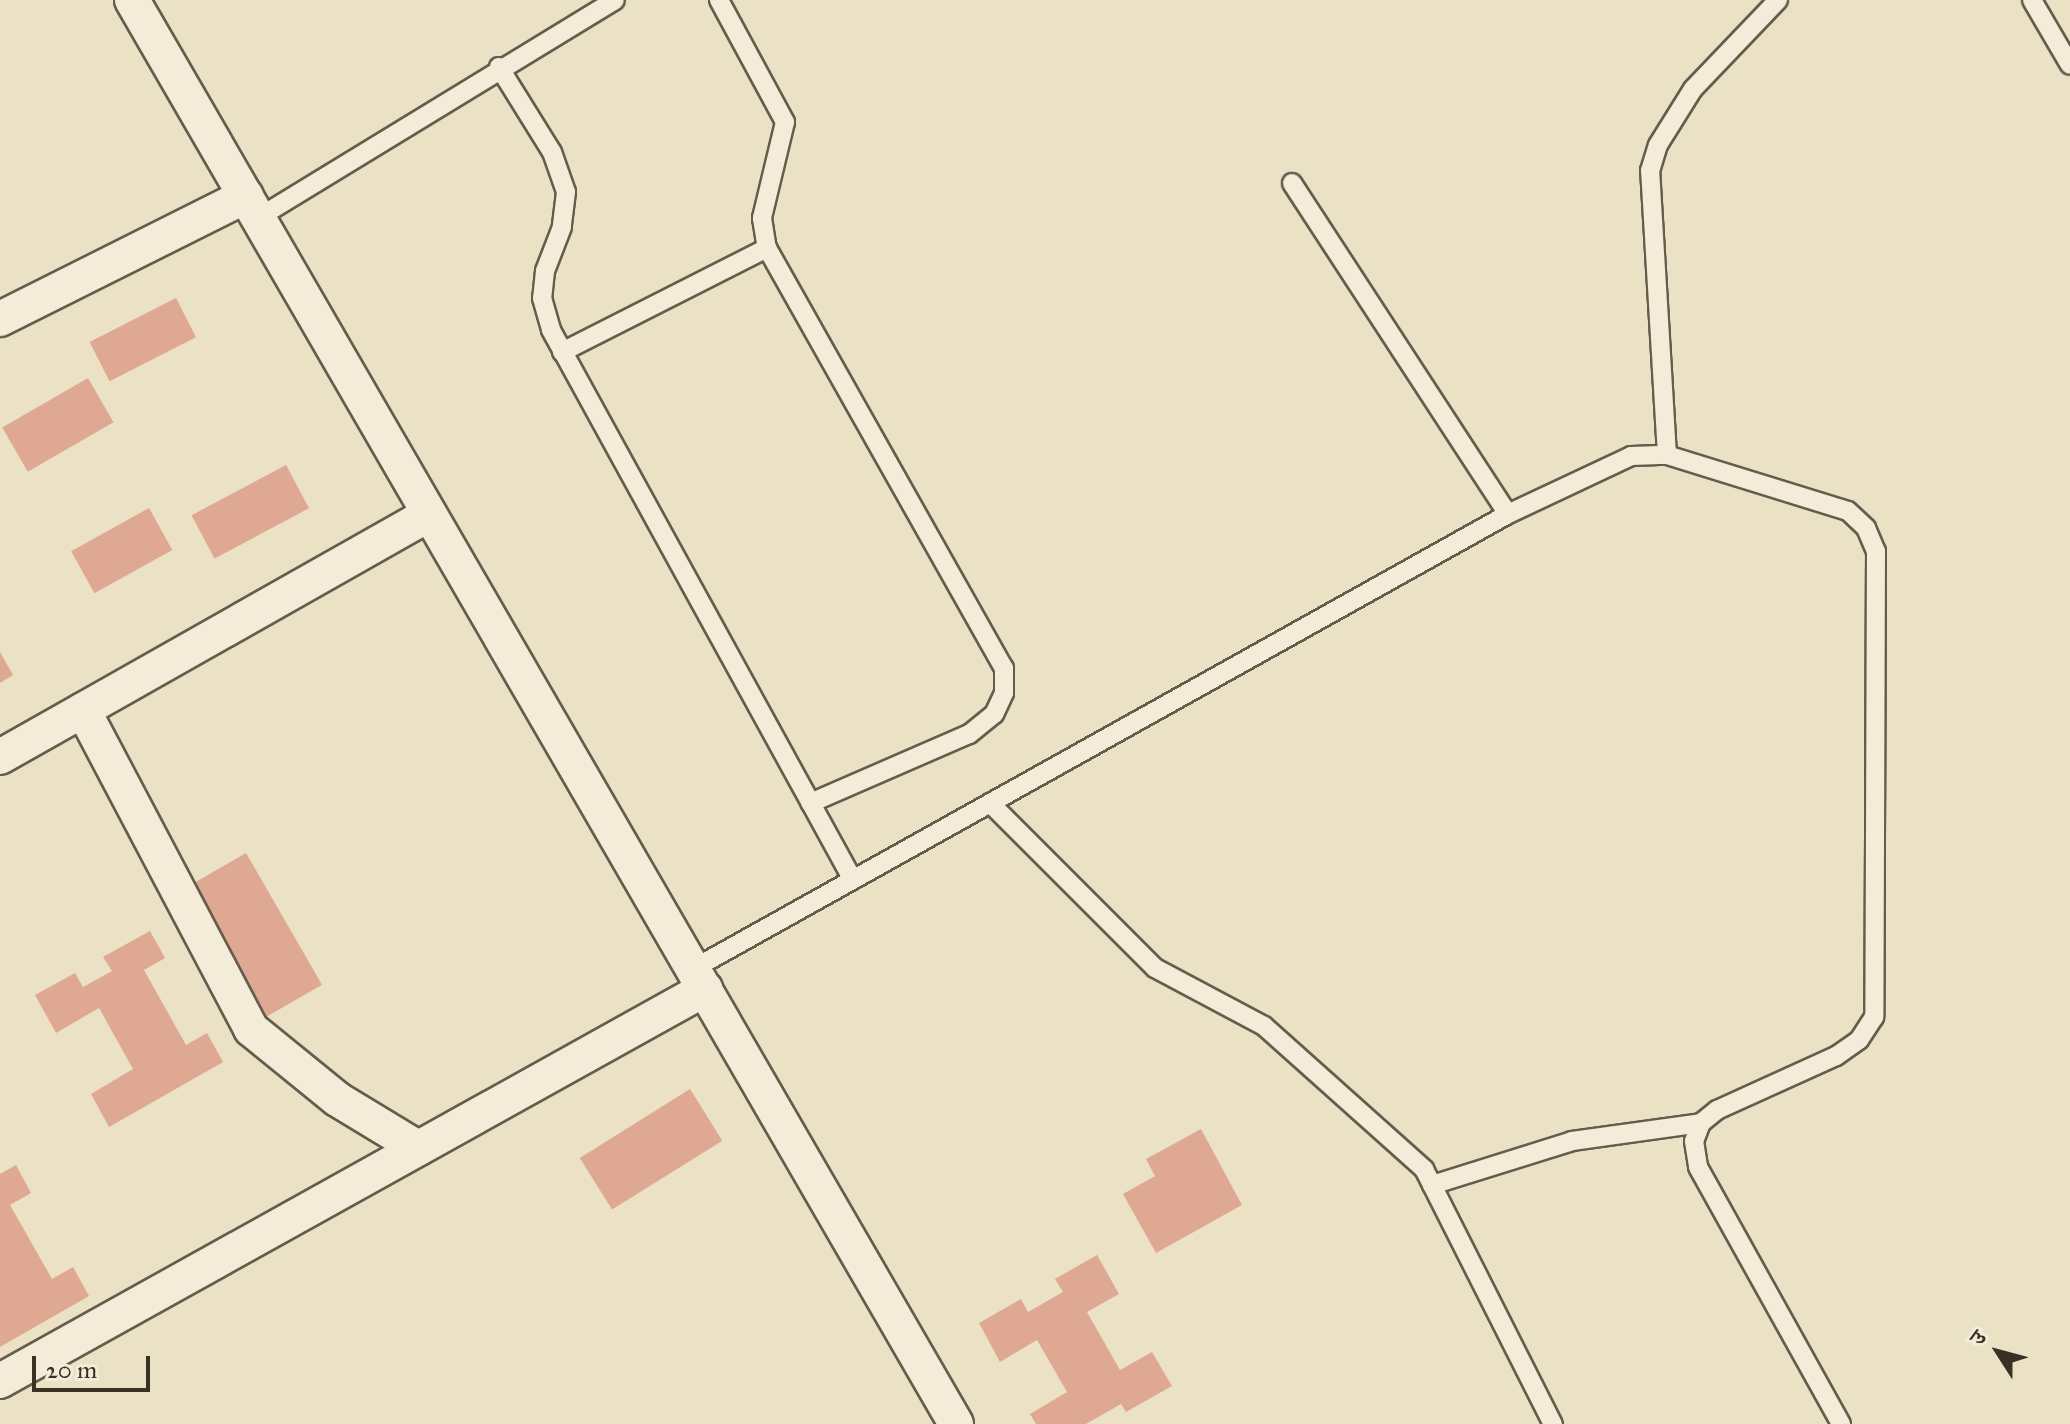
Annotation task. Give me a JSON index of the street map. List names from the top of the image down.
{
  "scale_bar": "20 m",
  "north": "top left"
}
